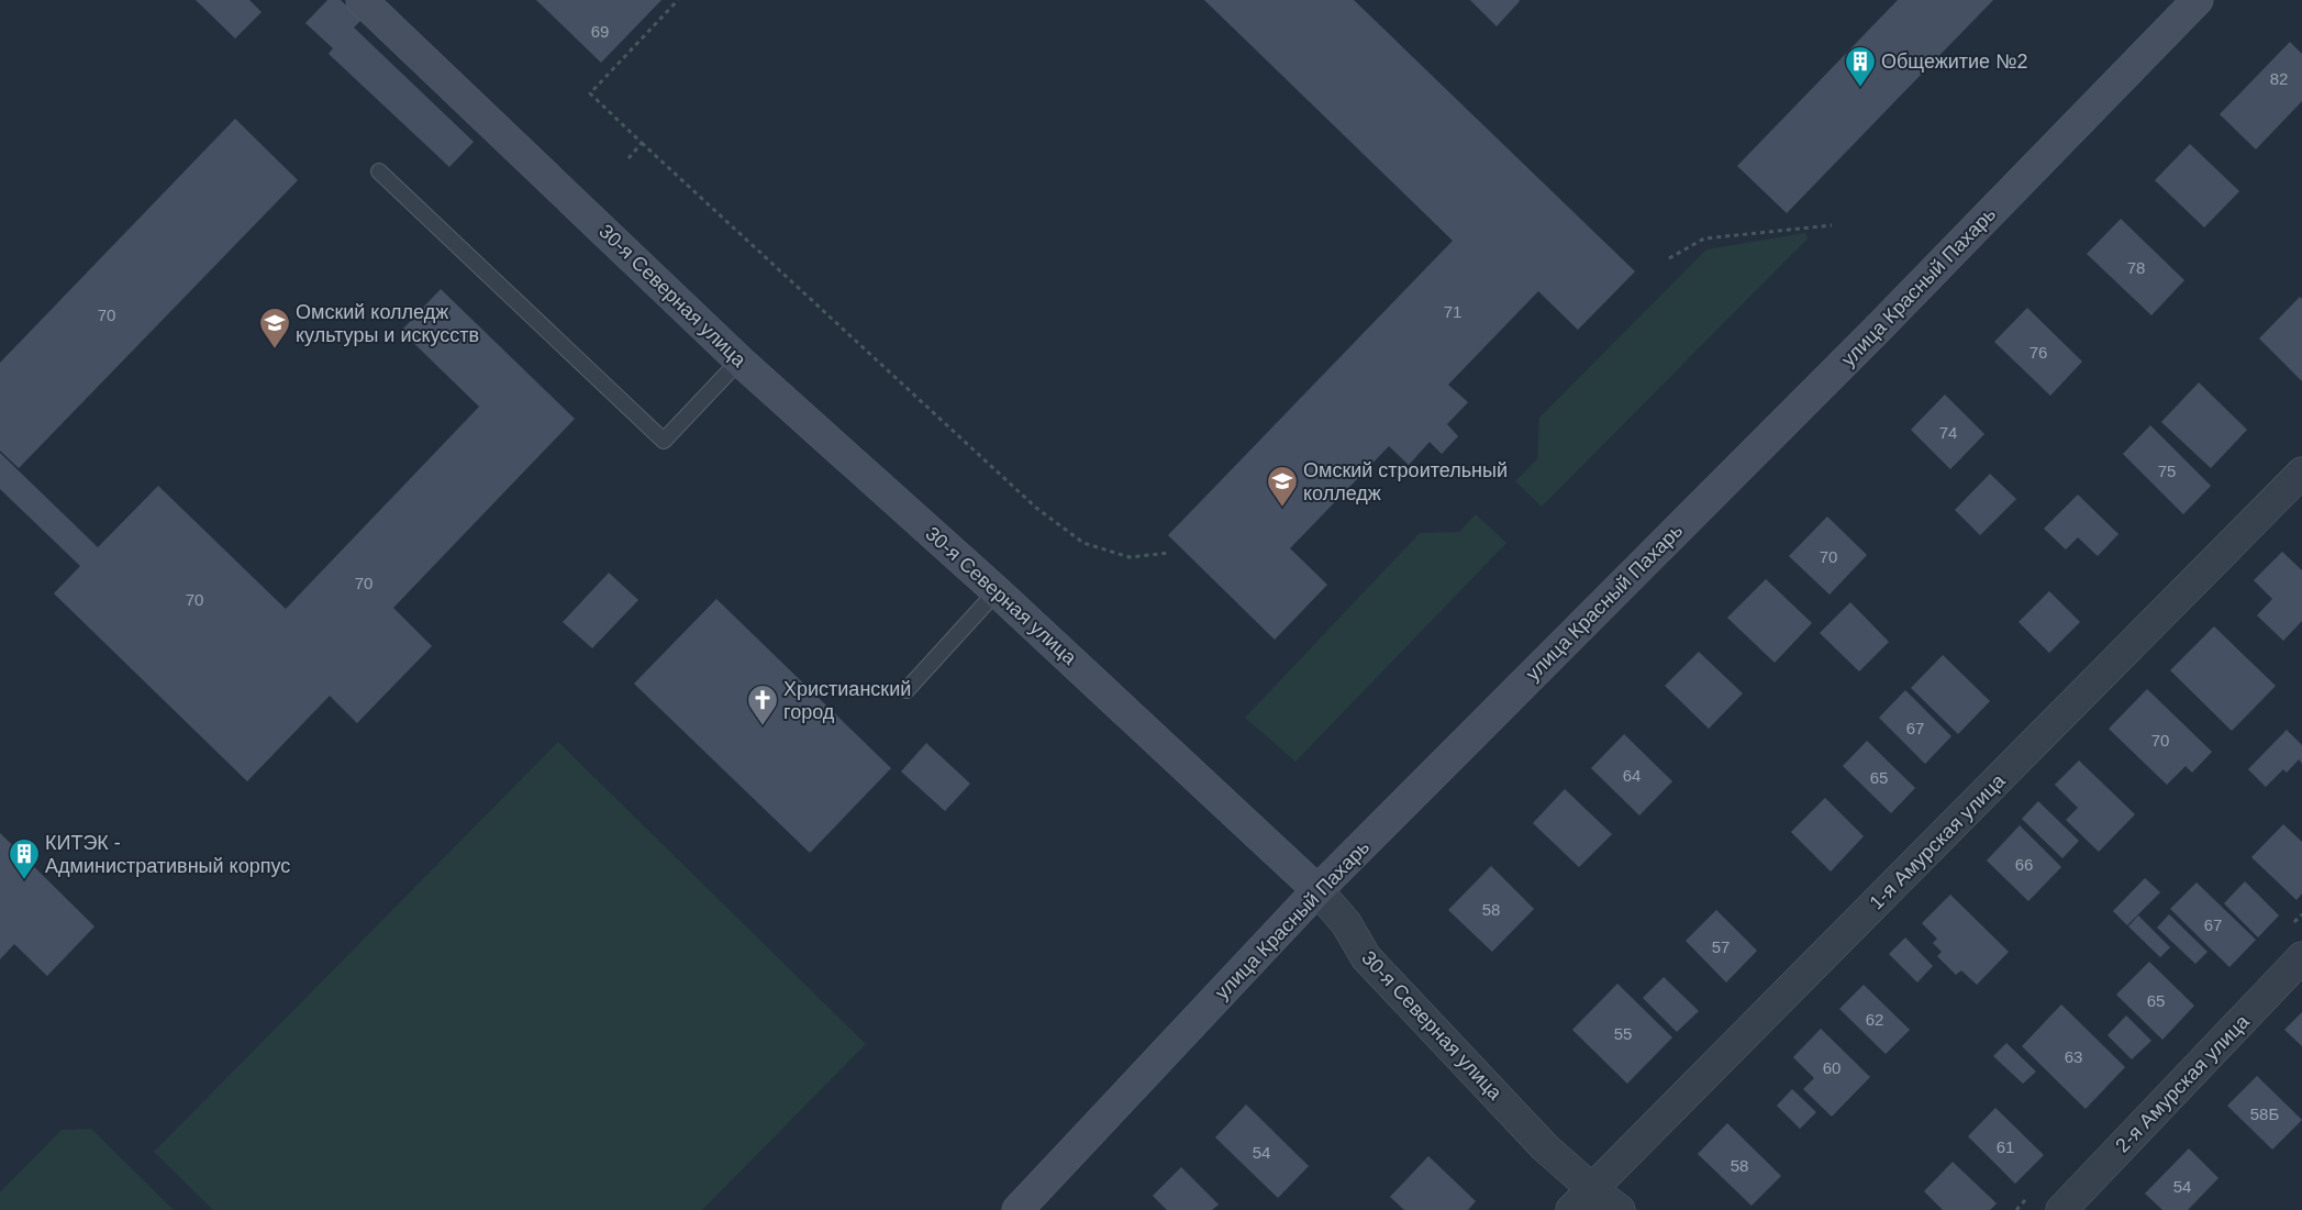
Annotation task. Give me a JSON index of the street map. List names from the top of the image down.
{
  "streets": {
    "street": [
      "улица Красный Пахарь",
      "30-я Северная улица",
      "1-я Амурская улица",
      "2-я Амурская улица"
    ]
  },
  "crossings": [
    ["улица Красный Пахарь", "30-я Северная улица"],
    ["30-я Северная улица", "1-я Амурская улица"]
  ],
  "places": {
    "building": ["Общежитие №2", "КИТЭК - Административный корпус"],
    "school or university": ["Омский колледж культуры и искусств", "Омский строительный колледж"],
    "church": ["Христианский город"]
  },
  "house_numbers": [
    "69",
    "82",
    "78",
    "71",
    "70",
    "76",
    "74",
    "75",
    "70",
    "70",
    "70",
    "67",
    "70",
    "64",
    "65",
    "66",
    "58",
    "67",
    "57",
    "65",
    "62",
    "55",
    "63",
    "60",
    "58Б",
    "61",
    "54",
    "58",
    "54"
  ]
}
